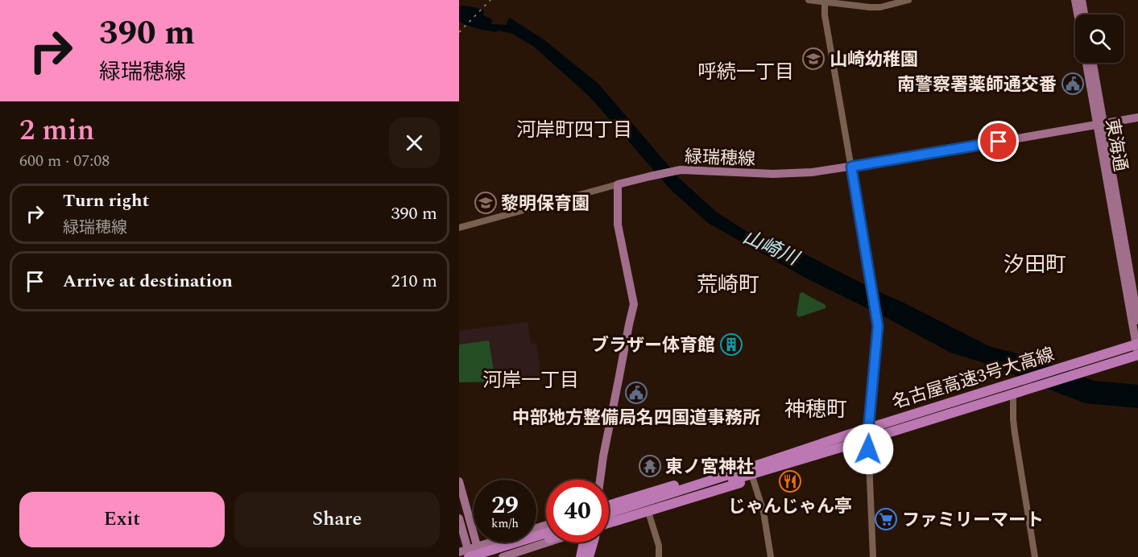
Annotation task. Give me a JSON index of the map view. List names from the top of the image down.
{
  "streets": {
    "highway": ["名古屋高速3号大高線"],
    "main road": ["東海通", "緑瑞穂線"]
  },
  "crossings": [
    ["東海通", "緑瑞穂線"],
    ["東海通", "名古屋高速3号大高線"]
  ],
  "districts": [
    "呼続一丁目",
    "河岸町四丁目",
    "汐田町",
    "荒崎町",
    "河岸一丁目",
    "神穂町"
  ],
  "water": ["山崎川"],
  "places": {
    "school or university": ["山崎幼稚園", "黎明保育園"],
    "public building": ["南警察署薬師通交番", "中部地方整備局名四国道事務所"],
    "building": ["ブラザー体育館"],
    "temple": ["東ノ宮神社"],
    "restaurant": ["じゃんじゃん亭"],
    "supermarket": ["ファミリーマート"]
  },
  "page": {
    "turn": ["390 m", "緑瑞穂線"],
    "heading": ["2 min", "600 m · 07:08"],
    "list": [
      {
        "name": "Turn right",
        "note": "緑瑞穂線",
        "value": "390 m"
      },
      {
        "name": "Arrive at destination",
        "value": "210 m"
      }
    ],
    "speed": "29 km/h",
    "limit": "40",
    "buttons": ["Exit", "Share"]
  }
}
